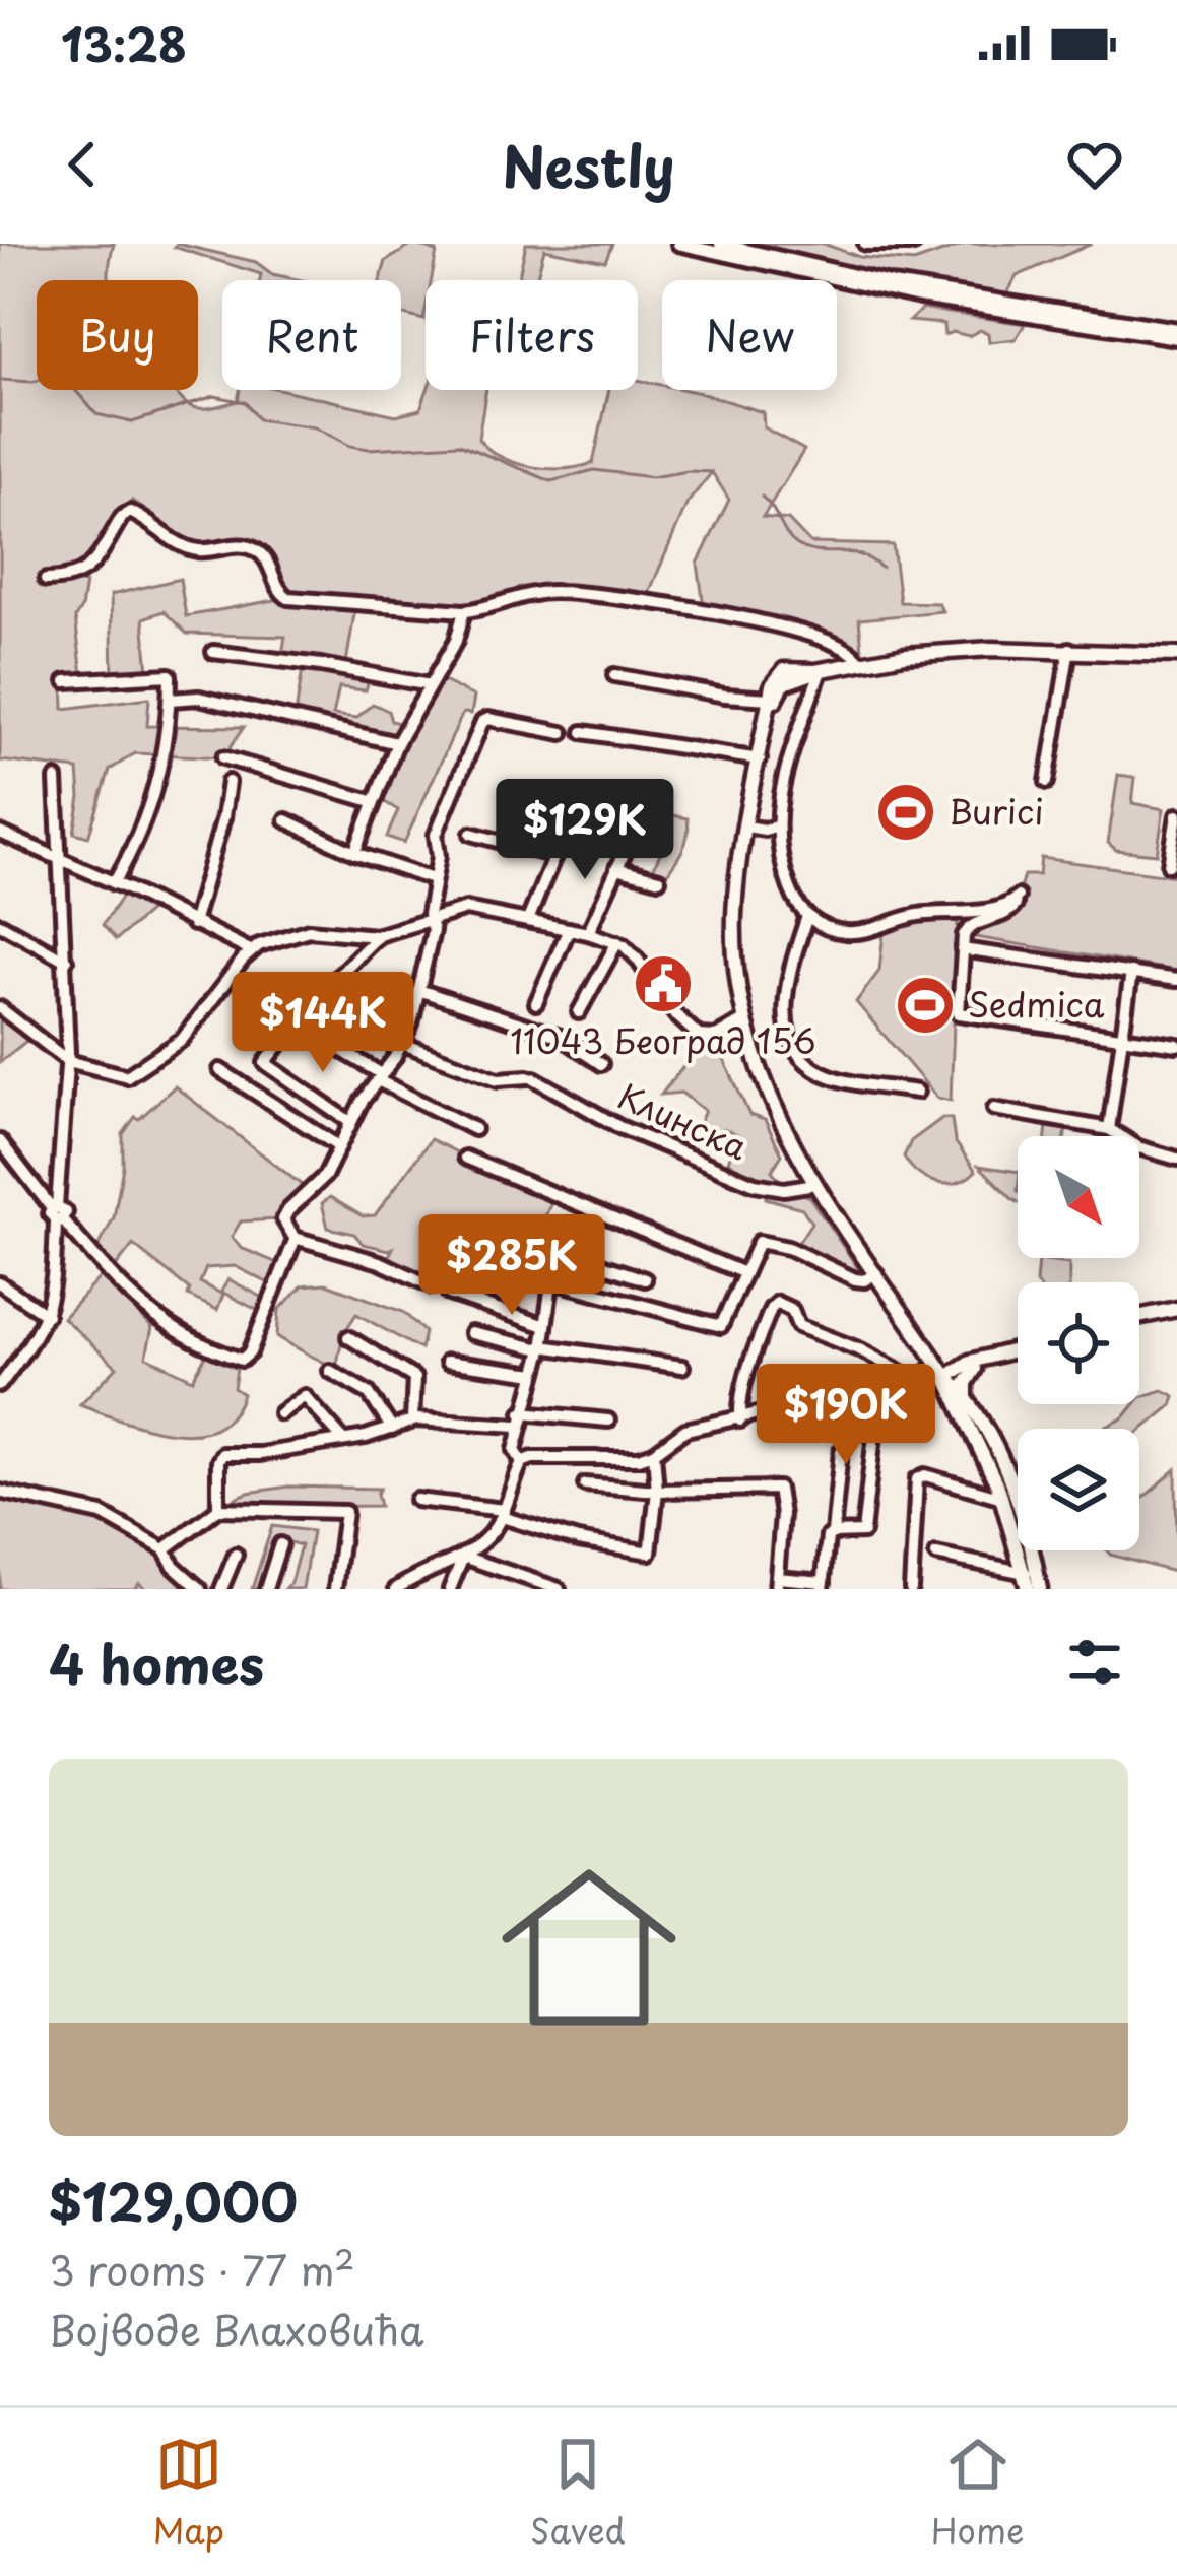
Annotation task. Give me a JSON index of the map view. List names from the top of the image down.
{
  "streets": {
    "street": ["Клинска"]
  },
  "places": {
    "sports": ["Burici", "Sedmica"],
    "public building": ["11043 Београд 156"]
  },
  "north": "bottom right",
  "page": {
    "status": "13:28",
    "header": "Nestly",
    "chip": [
      "Buy",
      "Rent",
      "Filters",
      "New"
    ],
    "price": [
      "$129K",
      "$144K",
      "$285K",
      "$190K"
    ],
    "heading": "4 homes",
    "list": [
      {
        "name": "$129,000",
        "note": "3 rooms · 77 m² · Војводе Влаховића"
      }
    ],
    "tabs": ["Map", "Saved", "Home"]
  }
}
